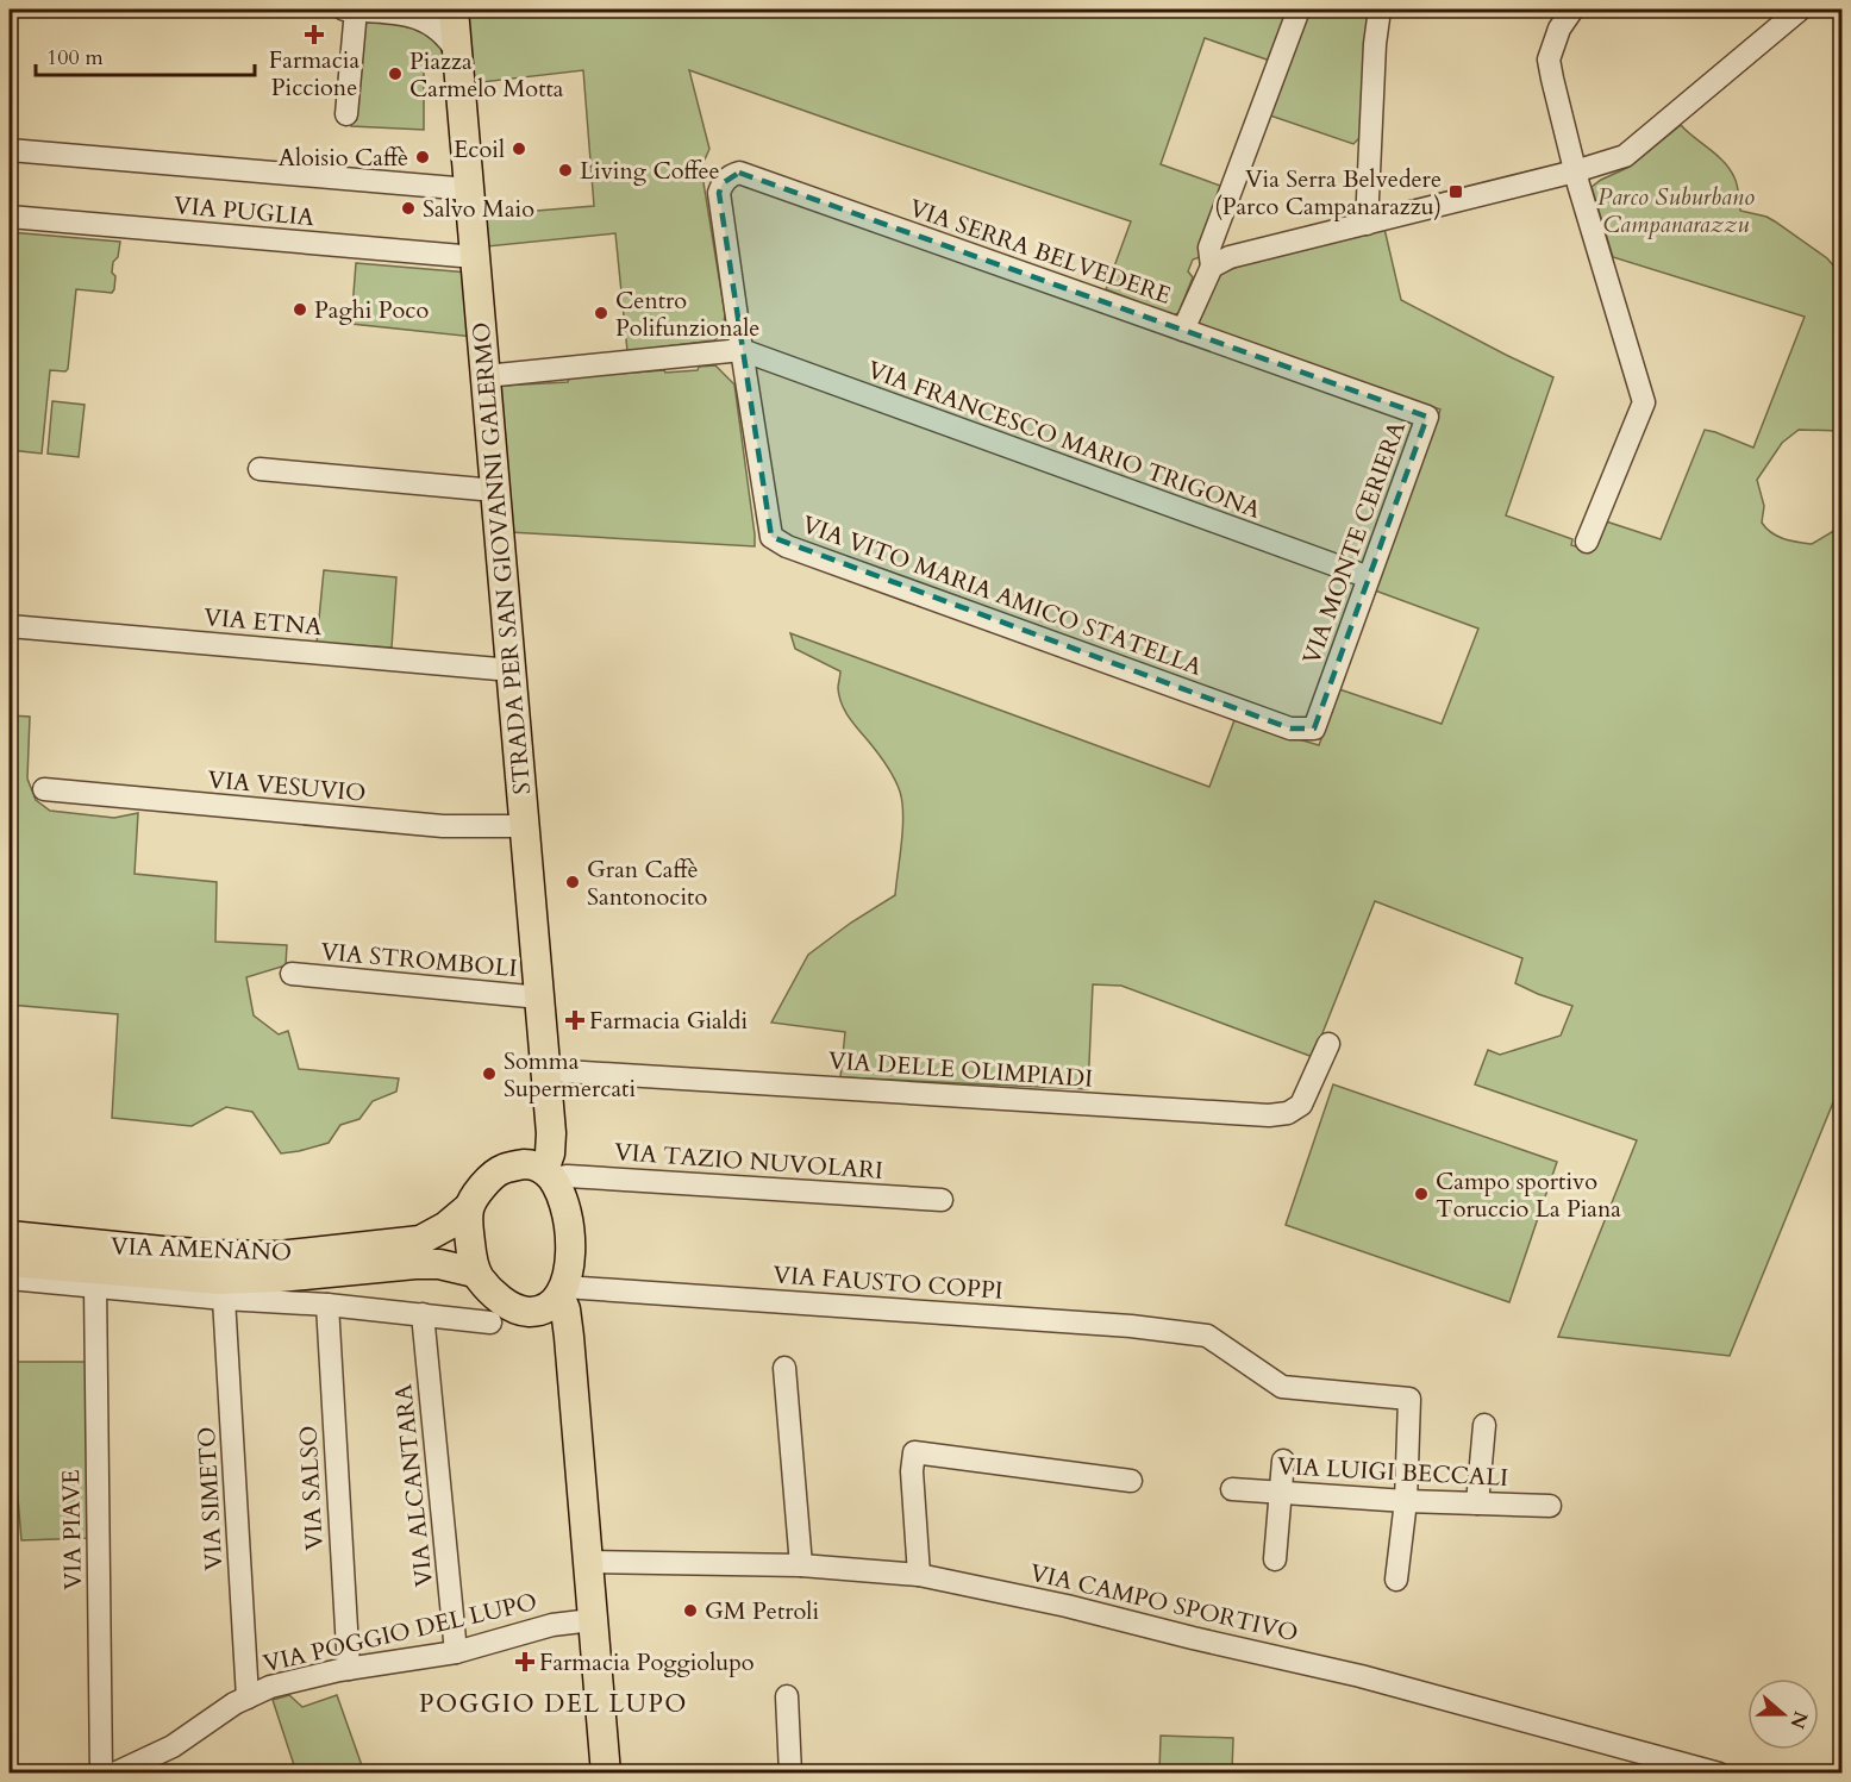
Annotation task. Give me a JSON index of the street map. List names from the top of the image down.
{
  "streets": {
    "main road": ["STRADA PER SAN GIOVANNI GALERMO", "VIA AMENANO"],
    "street": [
      "VIA PUGLIA",
      "VIA SERRA BELVEDERE",
      "VIA FRANCESCO MARIO TRIGONA",
      "VIA MONTE CERIERA",
      "VIA VITO MARIA AMICO STATELLA",
      "VIA ETNA",
      "VIA VESUVIO",
      "VIA STROMBOLI",
      "VIA DELLE OLIMPIADI",
      "VIA TAZIO NUVOLARI",
      "VIA FAUSTO COPPI",
      "VIA LUIGI BECCALI",
      "VIA ALCANTARA",
      "VIA SALSO",
      "VIA SIMETO",
      "VIA PIAVE",
      "VIA CAMPO SPORTIVO",
      "VIA POGGIO DEL LUPO"
    ]
  },
  "crossings": [
    ["VIA PUGLIA", "STRADA PER SAN GIOVANNI GALERMO"],
    ["VIA SERRA BELVEDERE", "VIA FRANCESCO MARIO TRIGONA"],
    ["VIA SERRA BELVEDERE", "VIA MONTE CERIERA"],
    ["VIA SERRA BELVEDERE", "VIA VITO MARIA AMICO STATELLA"],
    ["VIA FRANCESCO MARIO TRIGONA", "VIA MONTE CERIERA"],
    ["VIA FRANCESCO MARIO TRIGONA", "VIA VITO MARIA AMICO STATELLA"],
    ["VIA MONTE CERIERA", "VIA VITO MARIA AMICO STATELLA"],
    ["STRADA PER SAN GIOVANNI GALERMO", "VIA ETNA"],
    ["STRADA PER SAN GIOVANNI GALERMO", "VIA VESUVIO"],
    ["STRADA PER SAN GIOVANNI GALERMO", "VIA STROMBOLI"],
    ["STRADA PER SAN GIOVANNI GALERMO", "VIA DELLE OLIMPIADI"],
    ["STRADA PER SAN GIOVANNI GALERMO", "VIA TAZIO NUVOLARI"],
    ["STRADA PER SAN GIOVANNI GALERMO", "VIA AMENANO"],
    ["STRADA PER SAN GIOVANNI GALERMO", "VIA FAUSTO COPPI"],
    ["VIA TAZIO NUVOLARI", "VIA AMENANO"],
    ["VIA TAZIO NUVOLARI", "VIA FAUSTO COPPI"],
    ["VIA AMENANO", "VIA FAUSTO COPPI"],
    ["VIA FAUSTO COPPI", "VIA LUIGI BECCALI"],
    ["VIA ALCANTARA", "VIA POGGIO DEL LUPO"],
    ["VIA SALSO", "VIA POGGIO DEL LUPO"],
    ["VIA SIMETO", "VIA POGGIO DEL LUPO"]
  ],
  "districts": ["POGGIO DEL LUPO"],
  "parks": ["Parco Suburbano Campanarazzu"],
  "places": {
    "health": ["Farmacia Piccione", "Farmacia Gialdi", "Farmacia Poggiolupo"],
    "other": [
      "Piazza Carmelo Motta",
      "Ecoil",
      "Aloisio Caffè",
      "Living Coffee",
      "Salvo Maio",
      "Paghi Poco",
      "Centro Polifunzionale",
      "Gran Caffè Santonocito",
      "Somma Supermercati",
      "Campo sportivo Toruccio La Piana",
      "GM Petroli"
    ],
    "transit": ["Via Serra Belvedere (Parco Campanarazzu)"]
  },
  "scale_bar": "100 m",
  "north": "right"
}
